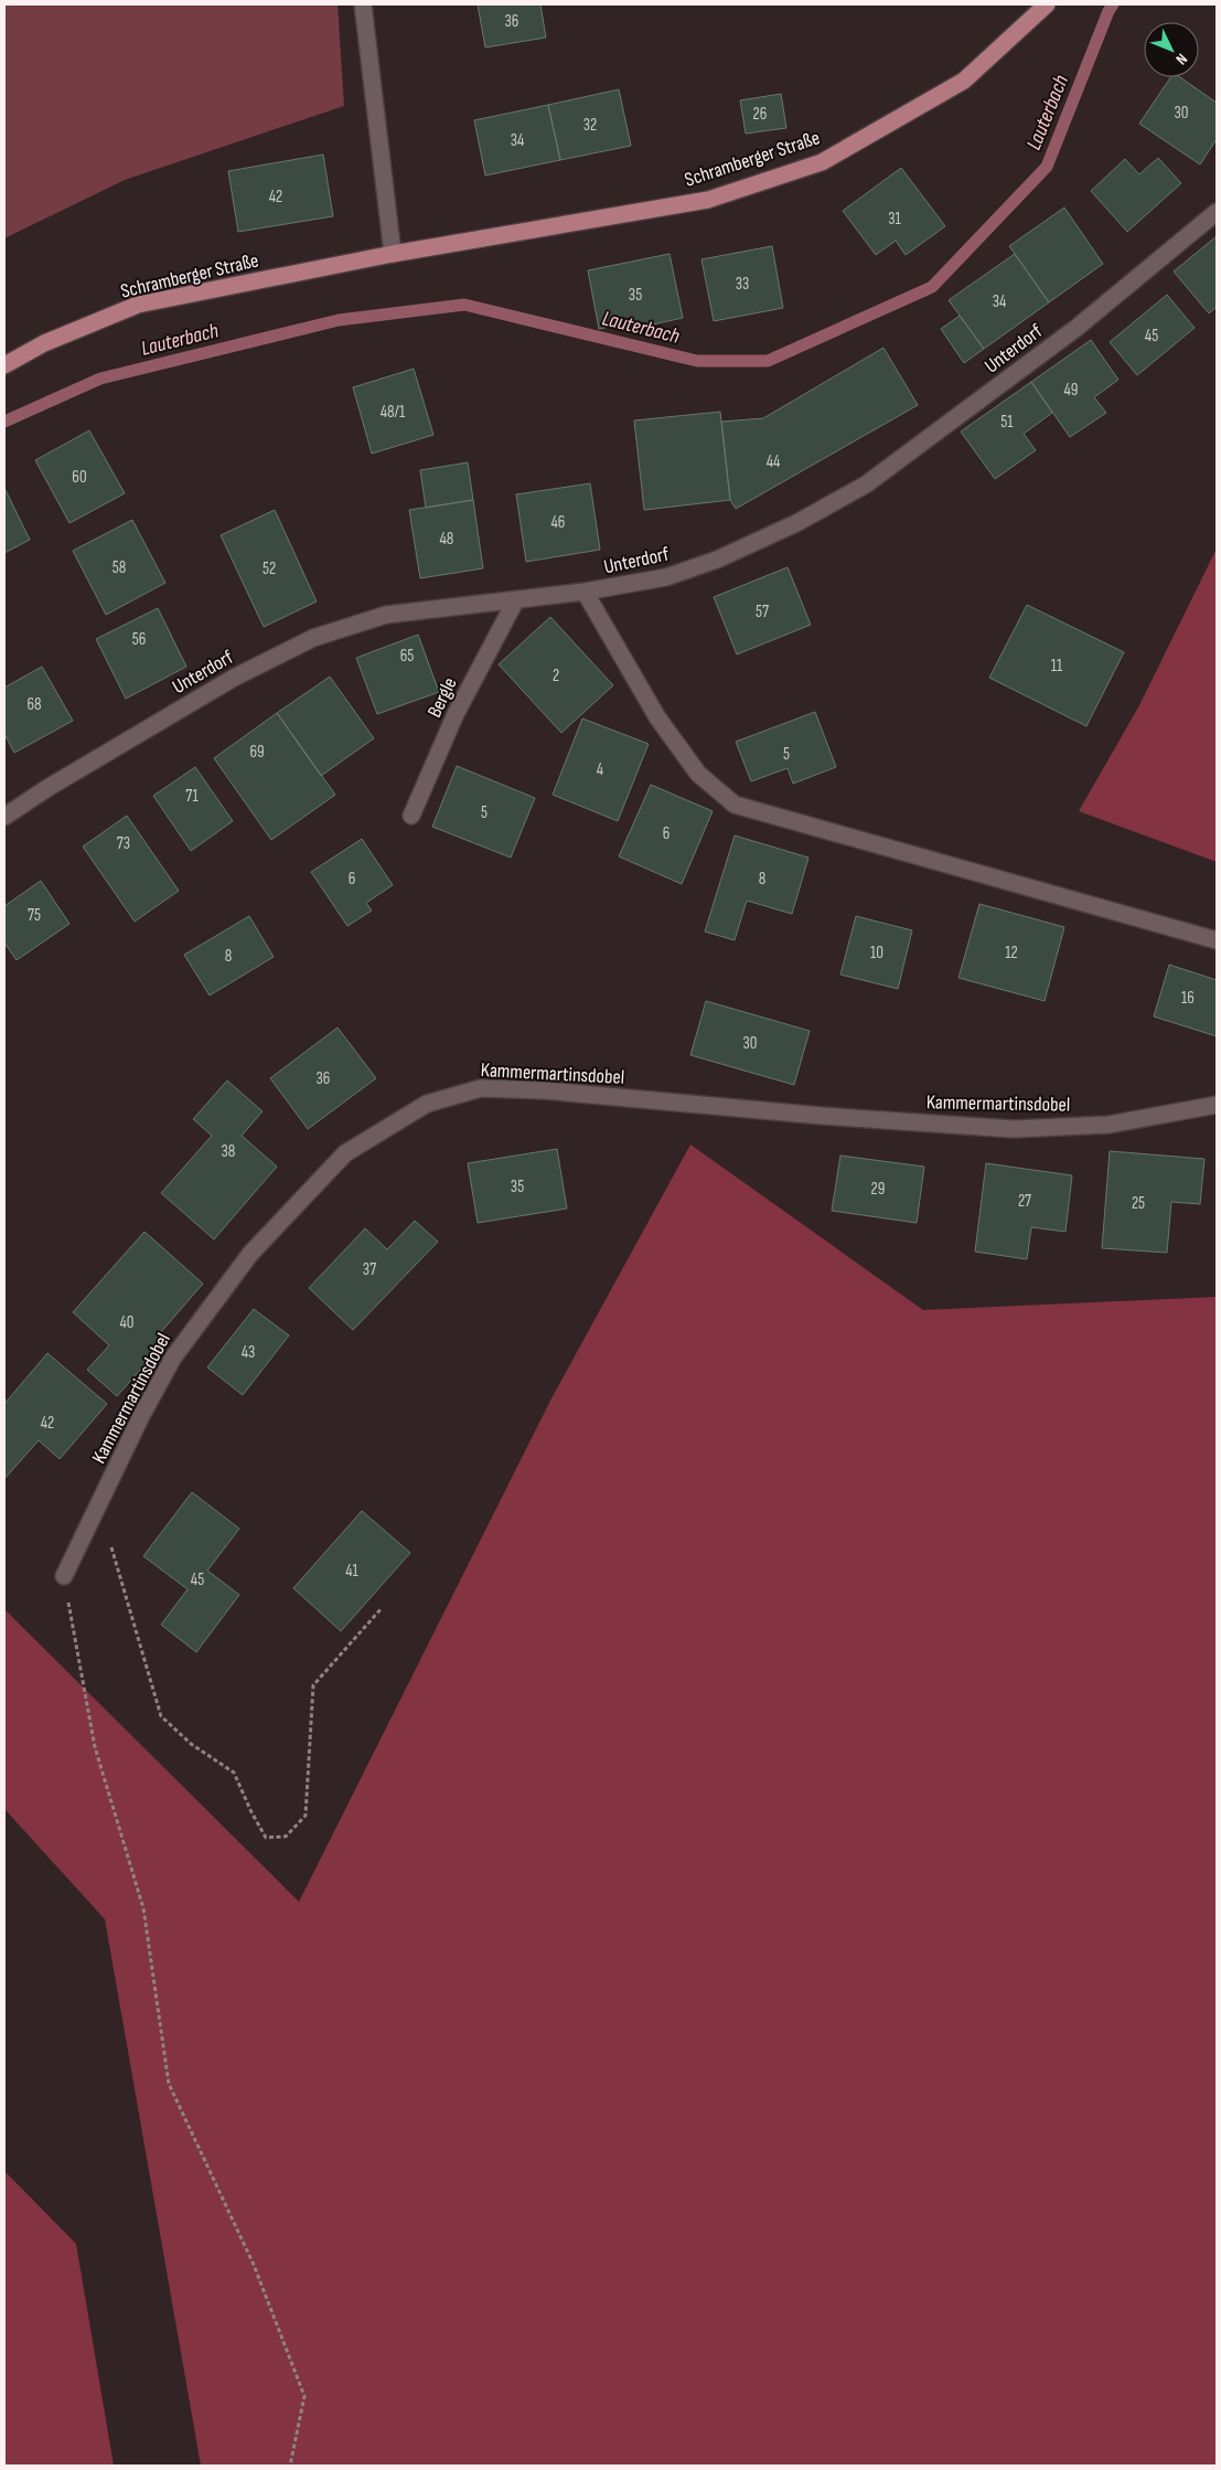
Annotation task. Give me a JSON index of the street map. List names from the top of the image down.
{
  "streets": {
    "main road": ["Schramberger Straße"],
    "street": ["Unterdorf", "Bergle", "Kammermartinsdobel"]
  },
  "crossings": [
    ["Unterdorf", "Bergle"]
  ],
  "water": ["Lauterbach"],
  "house_numbers": [
    "36",
    "30",
    "26",
    "32",
    "34",
    "42",
    "31",
    "33",
    "35",
    "34",
    "45",
    "49",
    "48/1",
    "51",
    "44",
    "60",
    "46",
    "48",
    "58",
    "52",
    "57",
    "56",
    "65",
    "11",
    "2",
    "68",
    "69",
    "5",
    "4",
    "71",
    "5",
    "6",
    "73",
    "6",
    "8",
    "75",
    "10",
    "12",
    "8",
    "16",
    "30",
    "36",
    "38",
    "35",
    "29",
    "27",
    "25",
    "37",
    "40",
    "43",
    "42",
    "41",
    "45"
  ],
  "north": "bottom right"
}
